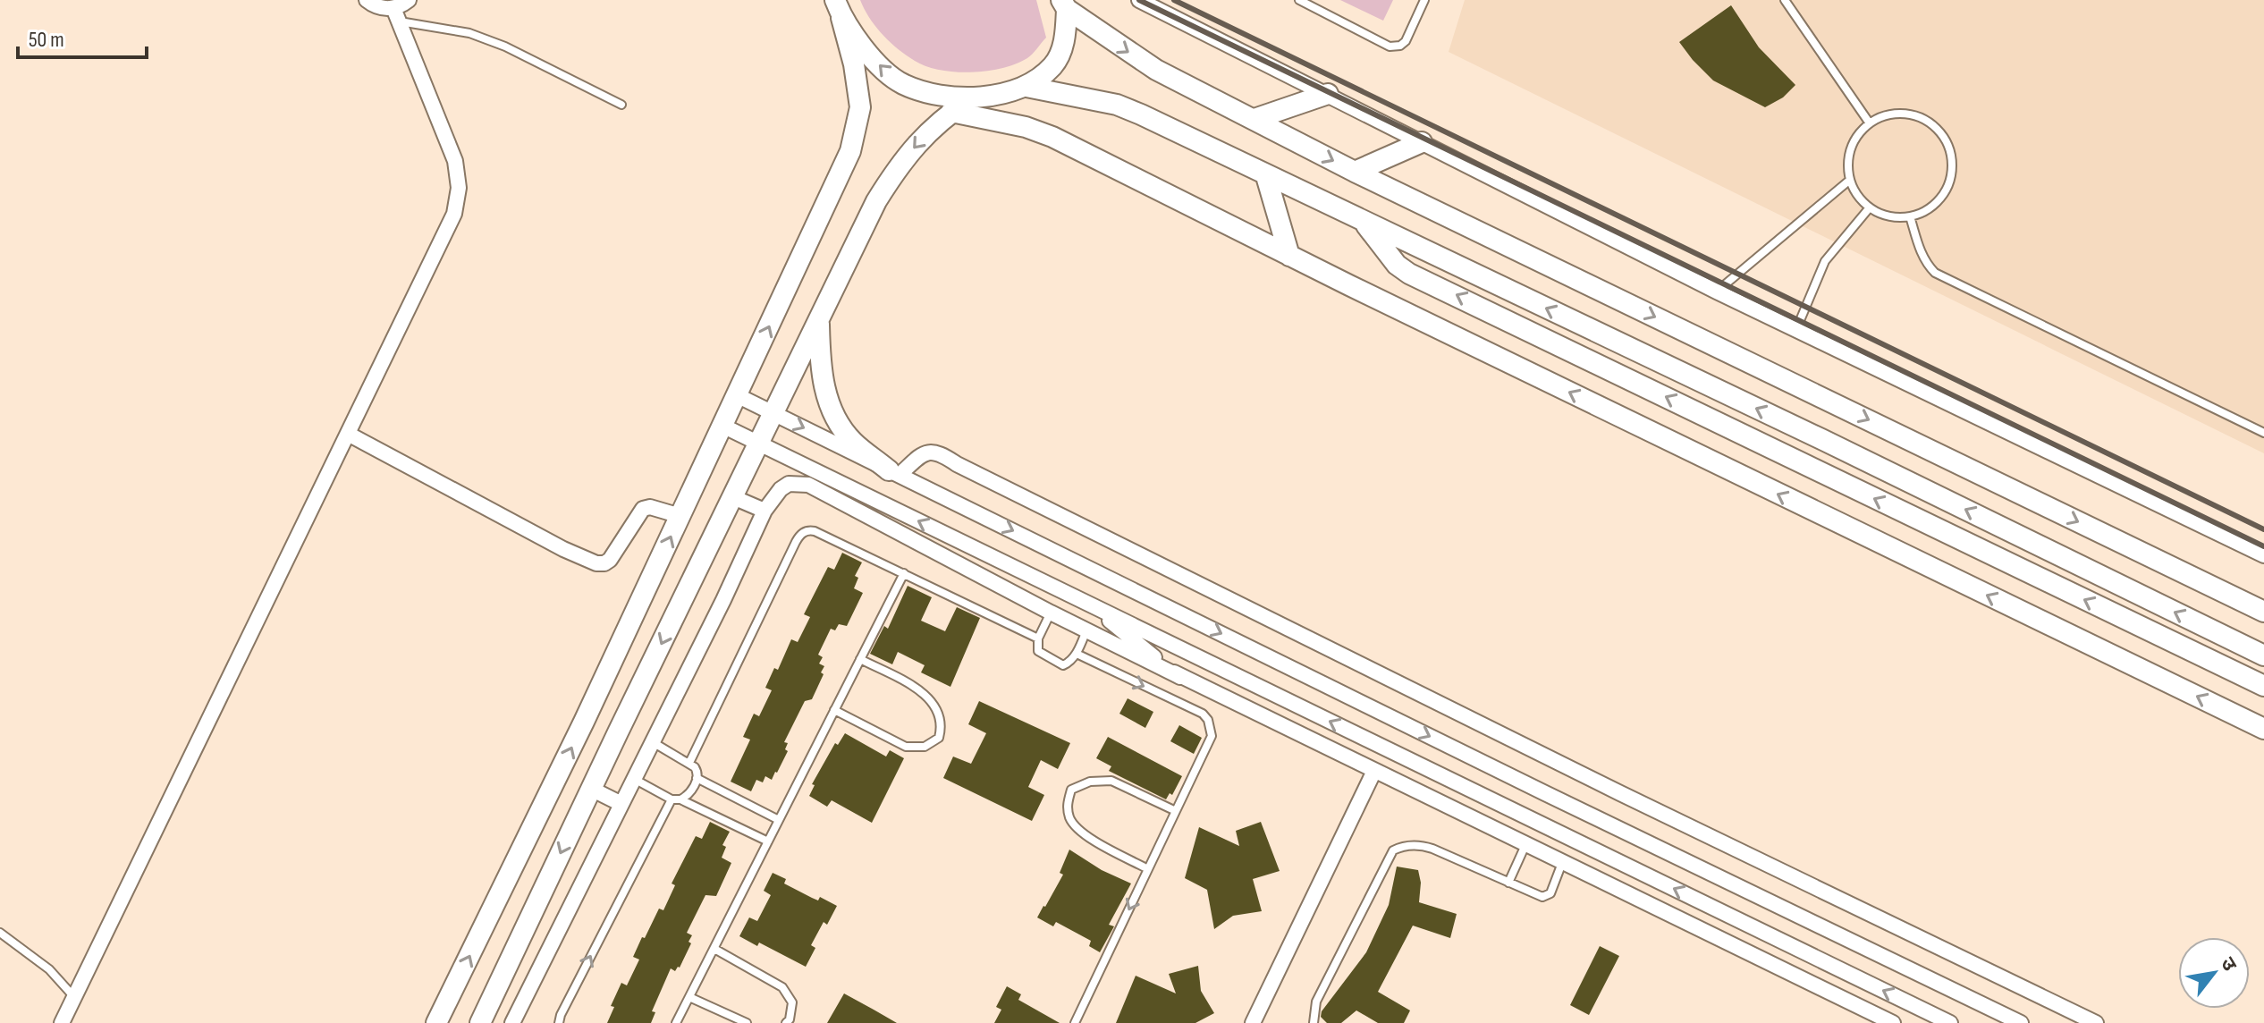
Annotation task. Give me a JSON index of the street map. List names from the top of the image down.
{
  "scale_bar": "50 m",
  "north": "top right"
}
